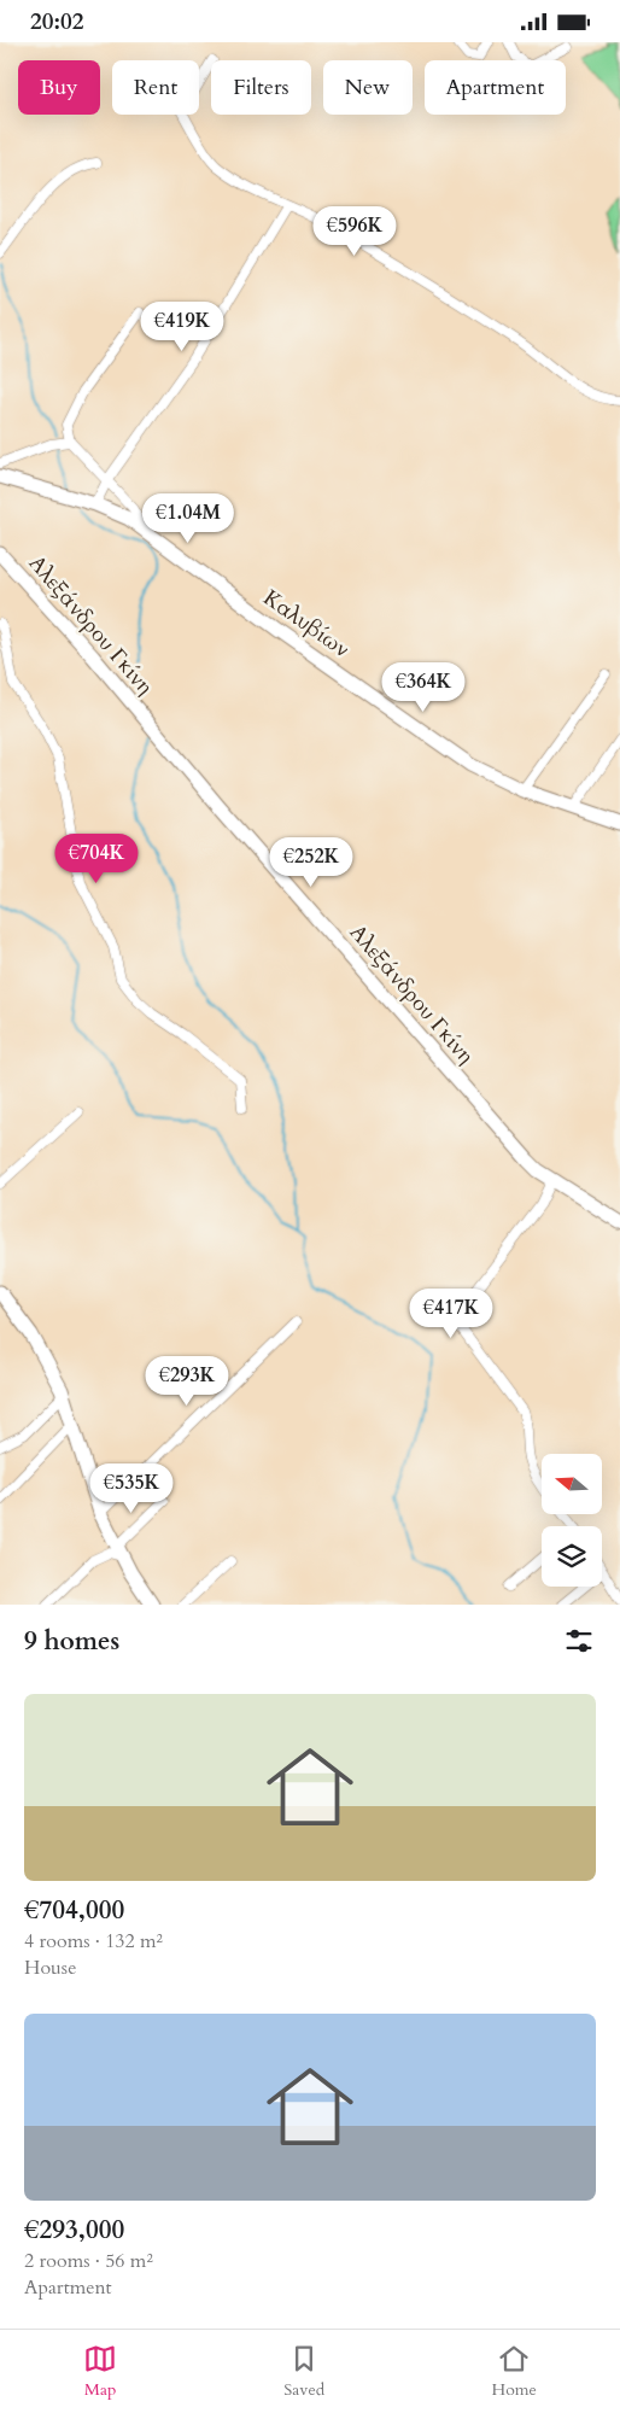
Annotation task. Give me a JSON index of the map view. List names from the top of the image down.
{
  "streets": {
    "street": ["Καλυβίων", "Αλεξάνδρου Γκίνη"]
  },
  "north": "left",
  "page": {
    "status": "20:02",
    "chip": [
      "Buy",
      "Rent",
      "Filters",
      "New",
      "Apartment"
    ],
    "price": [
      "€596K",
      "€419K",
      "€1.04M",
      "€364K",
      "€704K",
      "€252K",
      "€417K",
      "€293K",
      "€535K"
    ],
    "heading": "9 homes",
    "list": [
      {
        "name": "€704,000",
        "note": "4 rooms · 132 m² · House"
      },
      {
        "name": "€293,000",
        "note": "2 rooms · 56 m² · Apartment"
      }
    ],
    "tabs": ["Map", "Saved", "Home"]
  }
}
